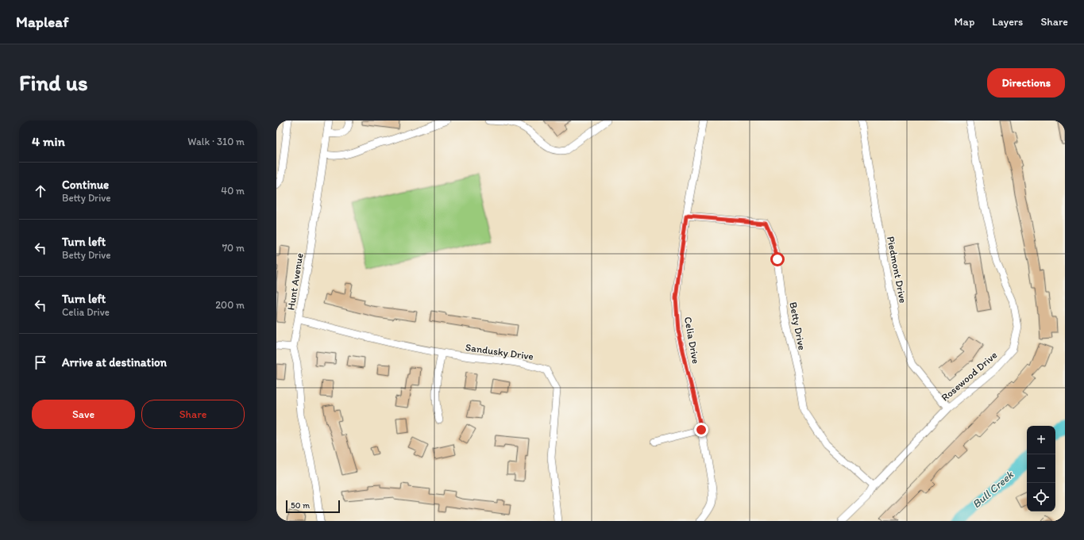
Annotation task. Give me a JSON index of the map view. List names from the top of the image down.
{
  "streets": {
    "street": [
      "Piedmont Drive",
      "Hunt Avenue",
      "Betty Drive",
      "Celia Drive",
      "Sandusky Drive",
      "Rosewood Drive"
    ]
  },
  "crossings": [
    ["Piedmont Drive", "Rosewood Drive"],
    ["Hunt Avenue", "Sandusky Drive"],
    ["Betty Drive", "Celia Drive"],
    ["Betty Drive", "Rosewood Drive"]
  ],
  "water": ["Bull Creek"],
  "scale_bar": "50 m",
  "page": {
    "header": "Mapleaf",
    "nav": ["Map", "Layers", "Share"],
    "buttons": [
      "Directions",
      ["Save", "Share"]
    ],
    "title": "Find us",
    "heading": ["4 min", "Walk · 310 m"],
    "list": [
      ["Continue", "Betty Drive", "40 m"],
      ["Turn left", "Betty Drive", "70 m"],
      ["Turn left", "Celia Drive", "200 m"],
      "Arrive at destination"
    ],
    "map_buttons": ["+", "−"],
    "scale": "50 m"
  }
}
